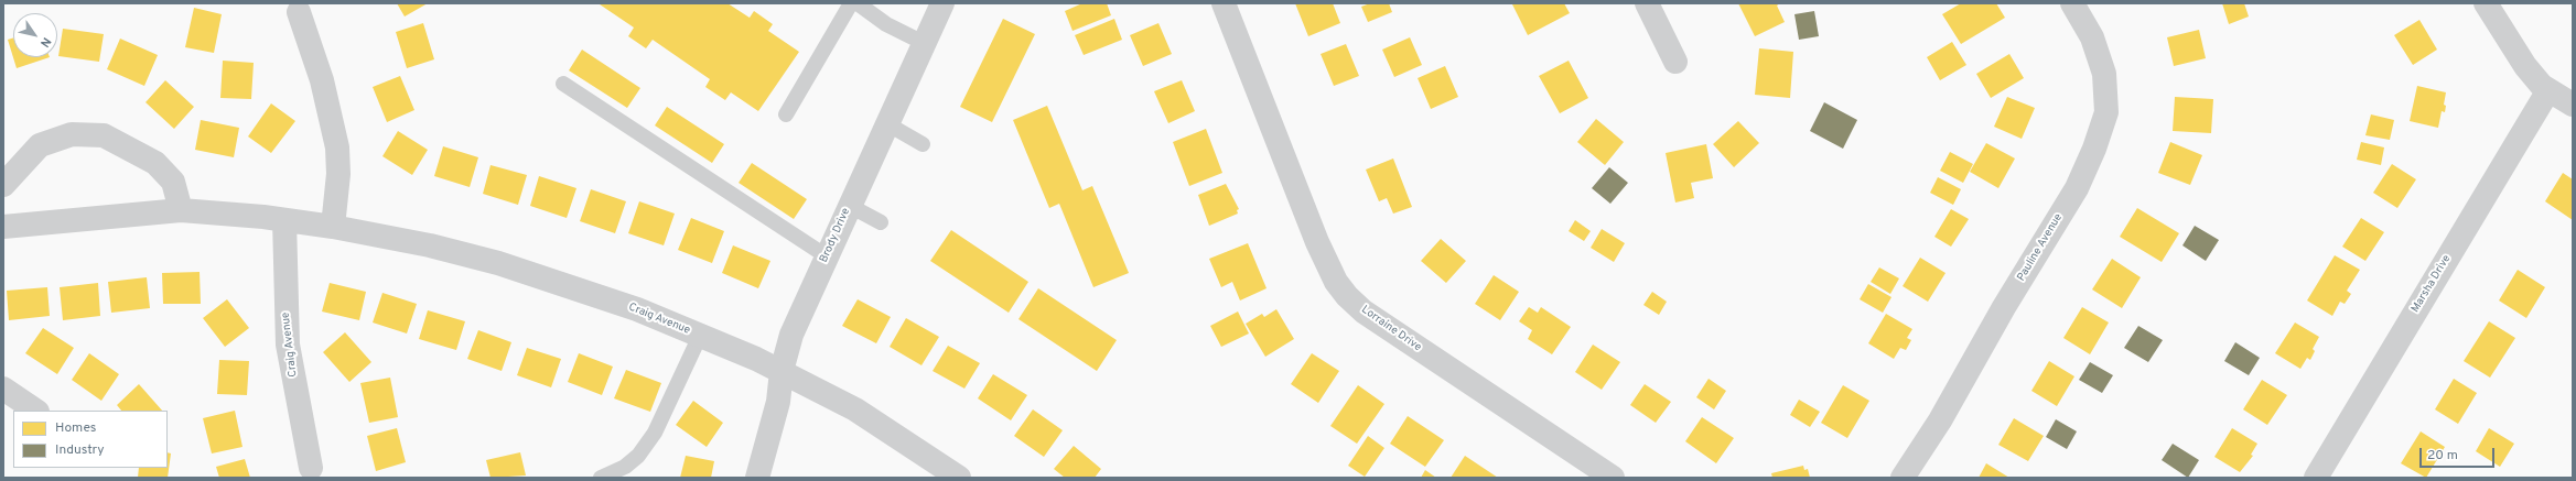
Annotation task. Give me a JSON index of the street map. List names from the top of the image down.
{
  "streets": {
    "street": [
      "Brody Drive",
      "Pauline Avenue",
      "Marsha Drive",
      "Craig Avenue",
      "Lorraine Drive"
    ]
  },
  "crossings": [
    ["Brody Drive", "Craig Avenue"]
  ],
  "legend": ["Homes", "Industry"],
  "scale_bar": "20 m",
  "north": "bottom right"
}
